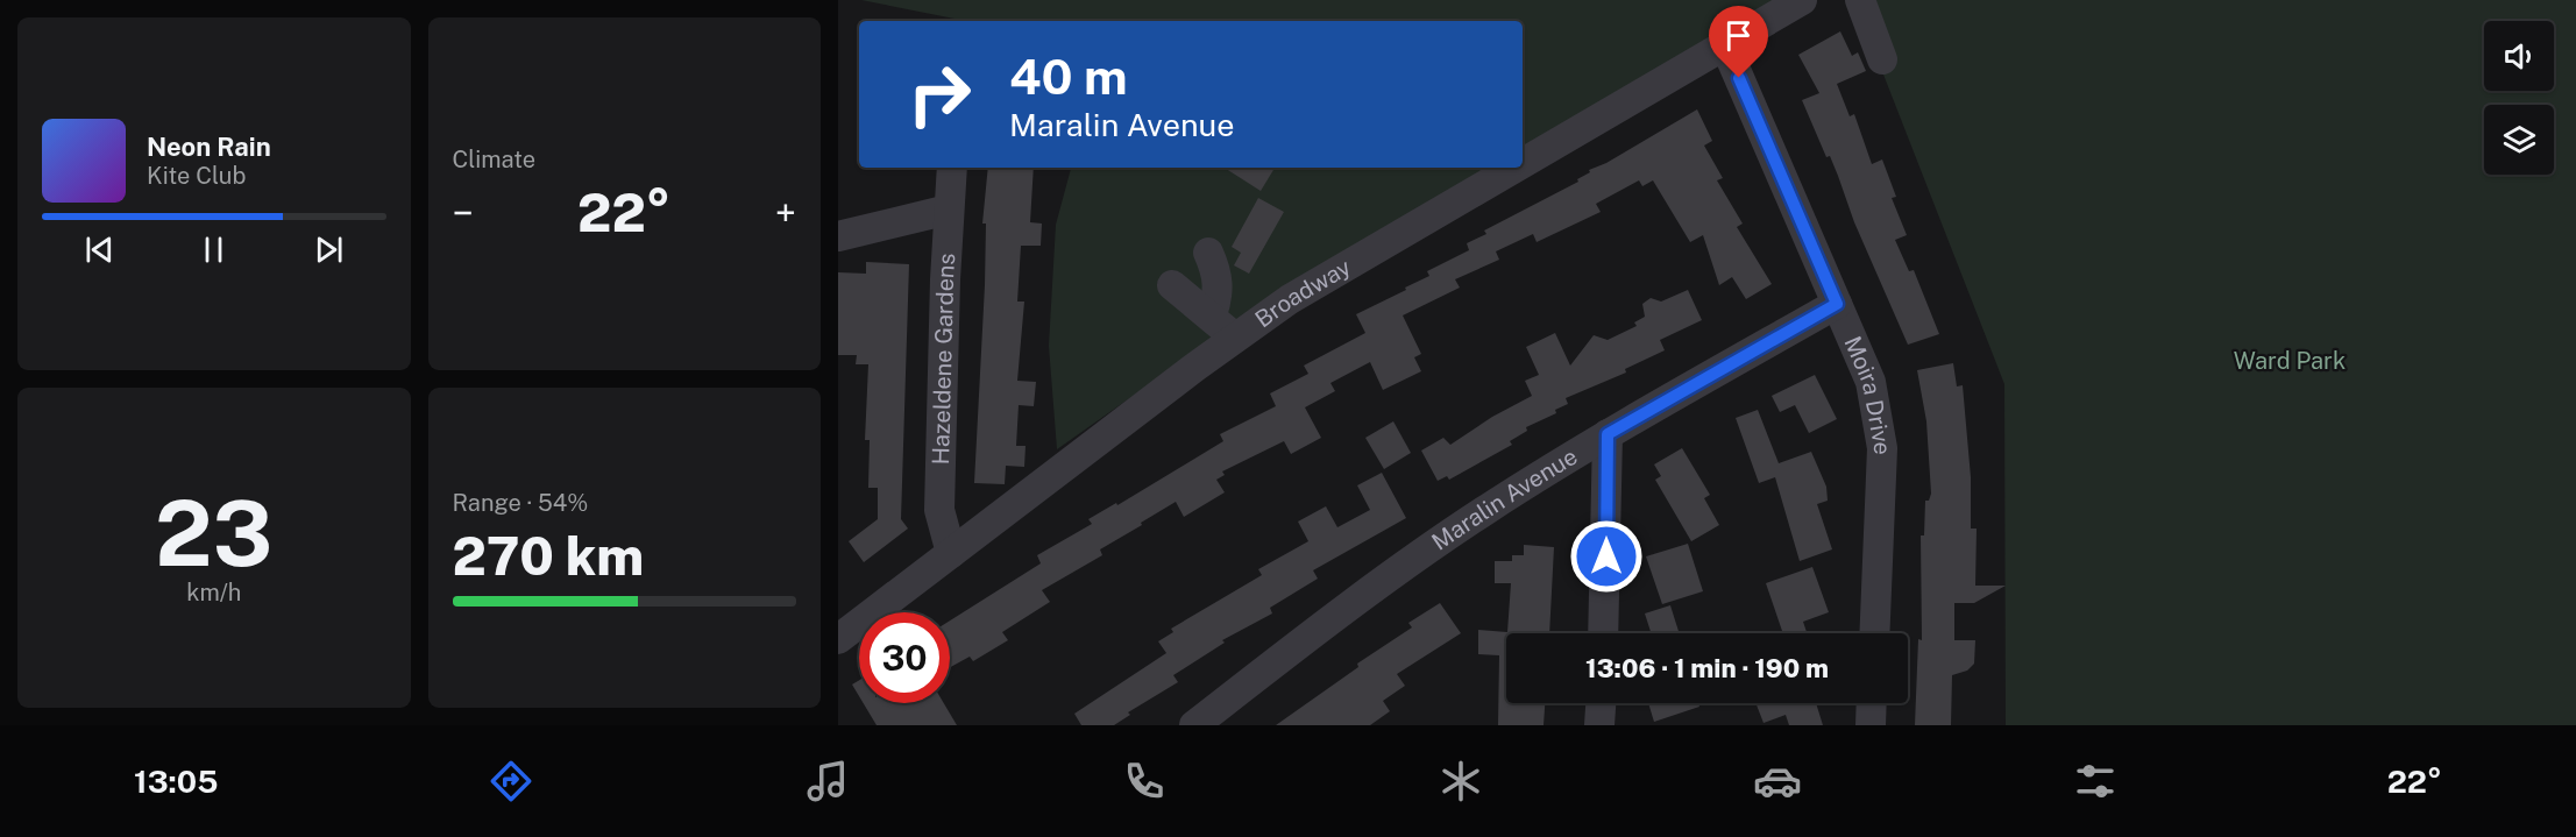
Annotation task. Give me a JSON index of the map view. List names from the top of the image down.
{
  "streets": {
    "street": [
      "Broadway",
      "Hazeldene Gardens",
      "Moira Drive",
      "Maralin Avenue"
    ]
  },
  "crossings": [
    ["Broadway", "Hazeldene Gardens"],
    ["Broadway", "Moira Drive"],
    ["Moira Drive", "Maralin Avenue"]
  ],
  "parks": ["Ward Park"],
  "page": {
    "tile": [
      "Climate",
      ["23", "km/h"],
      ["Range · 54%", "270 km"]
    ],
    "turn": ["40 m", "Maralin Avenue"],
    "song": ["Neon Rain", "Kite Club"],
    "heat": ["−", "22°", "+"],
    "limit": "30",
    "trip": "13:06 · 1 min · 190 m",
    "tabs": ["13:05", "22°"]
  }
}
